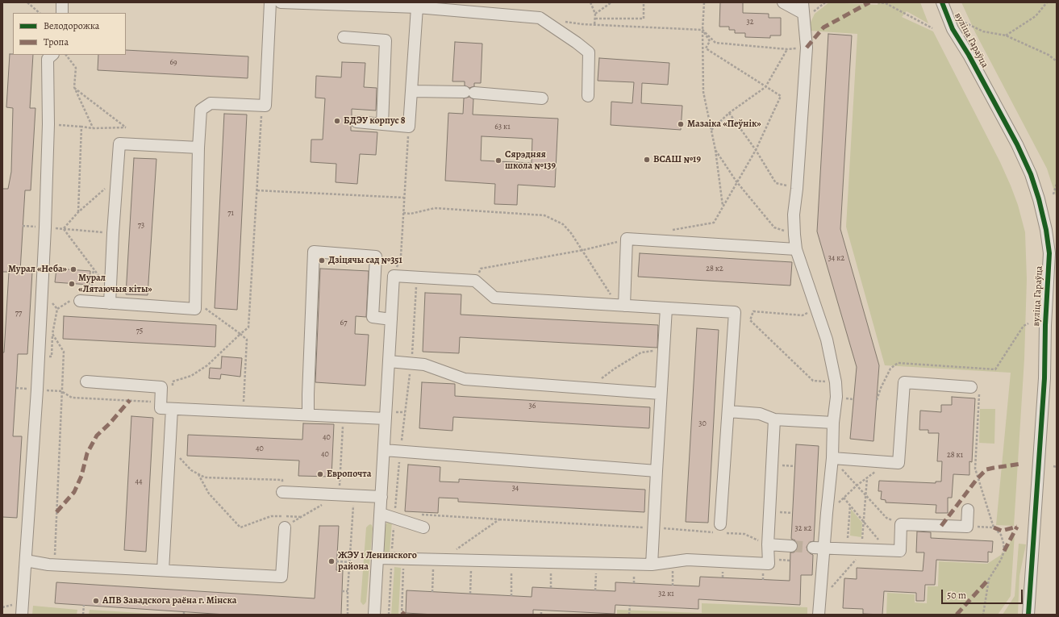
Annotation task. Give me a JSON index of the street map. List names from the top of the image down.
{
  "streets": {
    "street": ["вуліца Гараўца"]
  },
  "places": [
    "БДЭУ корпус 8",
    "Мазаіка «Пеўнік»",
    "ВСАШ №19",
    "Сярэдняя школа №139",
    "Дзіцячы сад №351",
    "Мурал «Неба»",
    "Мурал «Лятаючыя кіты»",
    "Европочта",
    "ЖЭУ 1 Ленинского района",
    "АПВ Завадскога раёна г. Мінска"
  ],
  "house_numbers": [
    "32",
    "69",
    "63 к1",
    "71",
    "73",
    "34 к2",
    "28 к2",
    "77",
    "67",
    "75",
    "36",
    "30",
    "40",
    "40",
    "40",
    "28 к1",
    "44",
    "34",
    "32 к2",
    "32 к1"
  ],
  "legend": ["Велодорожка", "Тропа"],
  "scale_bar": "50 m"
}
